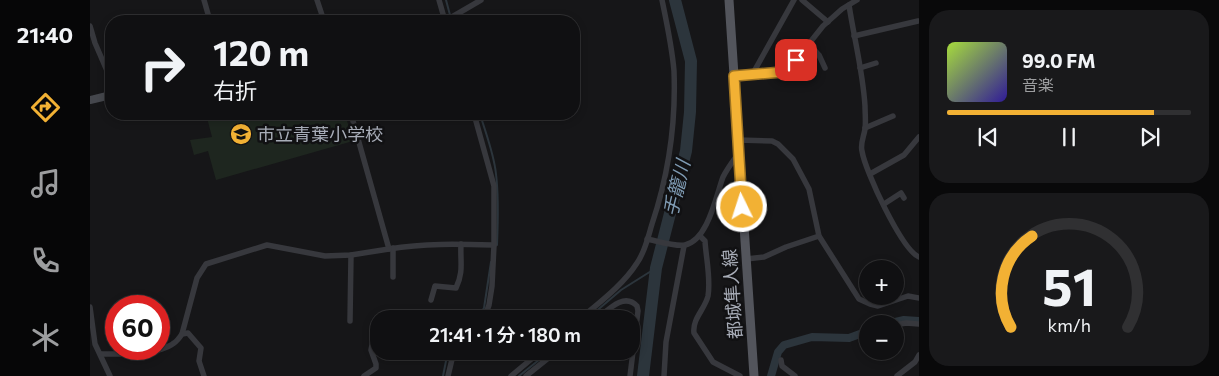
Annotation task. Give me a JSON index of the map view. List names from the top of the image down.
{
  "streets": {
    "main road": ["都城隼人線"]
  },
  "water": ["手籠川"],
  "places": {
    "school or university": ["市立青葉小学校"]
  },
  "page": {
    "tabs": "21:40",
    "turn": ["120 m", "右折"],
    "song": ["99.0 FM", "音楽"],
    "map_buttons": ["+", "−"],
    "limit": "60",
    "trip": "21:41 · 1 分 · 180 m",
    "gauge": ["51", "km/h"]
  }
}
